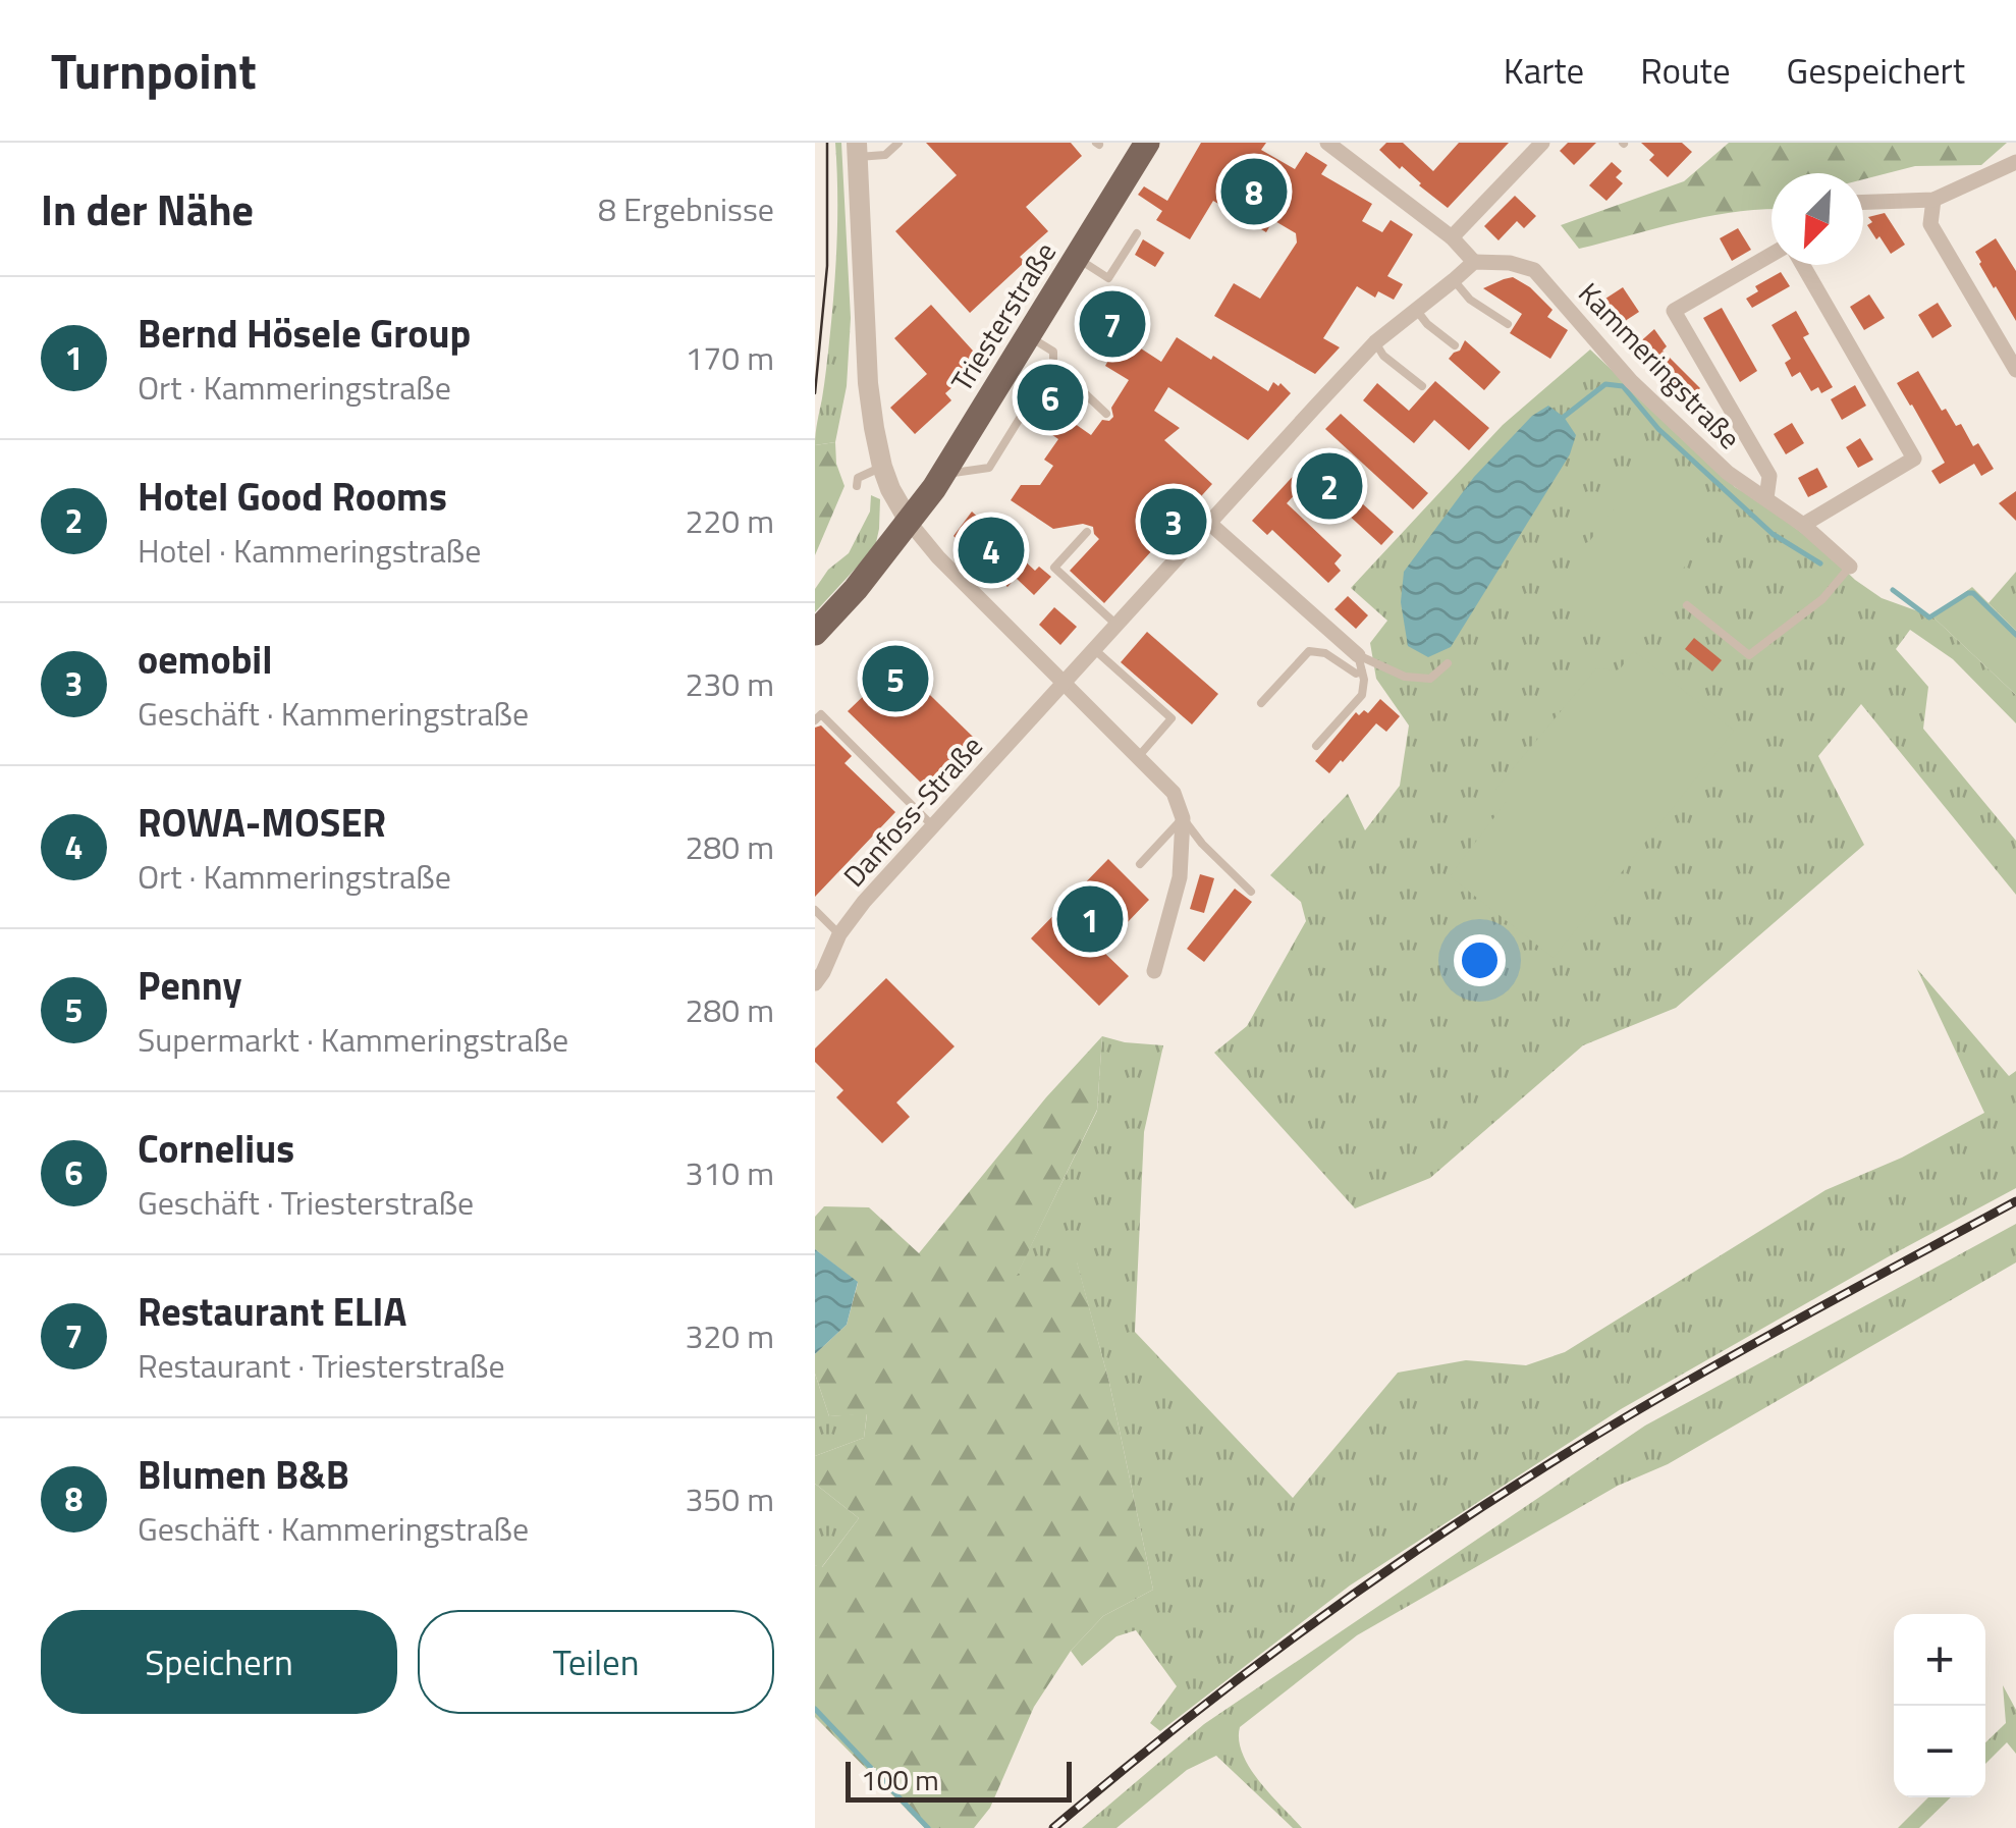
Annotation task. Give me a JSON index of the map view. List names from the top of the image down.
{
  "streets": {
    "main road": ["Triesterstraße"],
    "street": ["Kammeringstraße", "Danfoss-Straße"]
  },
  "scale_bar": "100 m",
  "north": "bottom left",
  "page": {
    "header": "Turnpoint",
    "nav": ["Karte", "Route", "Gespeichert"],
    "heading": ["In der Nähe", "8 Ergebnisse"],
    "pins": [
      "8",
      "7",
      "6",
      "2",
      "3",
      "4",
      "5",
      "1"
    ],
    "list": [
      {
        "mark": "1",
        "name": "Bernd Hösele Group",
        "note": "Ort · Kammeringstraße",
        "value": "170 m"
      },
      {
        "mark": "2",
        "name": "Hotel Good Rooms",
        "note": "Hotel · Kammeringstraße",
        "value": "220 m"
      },
      {
        "mark": "3",
        "name": "oemobil",
        "note": "Geschäft · Kammeringstraße",
        "value": "230 m"
      },
      {
        "mark": "4",
        "name": "ROWA-MOSER",
        "note": "Ort · Kammeringstraße",
        "value": "280 m"
      },
      {
        "mark": "5",
        "name": "Penny",
        "note": "Supermarkt · Kammeringstraße",
        "value": "280 m"
      },
      {
        "mark": "6",
        "name": "Cornelius",
        "note": "Geschäft · Triesterstraße",
        "value": "310 m"
      },
      {
        "mark": "7",
        "name": "Restaurant ELIA",
        "note": "Restaurant · Triesterstraße",
        "value": "320 m"
      },
      {
        "mark": "8",
        "name": "Blumen B&B",
        "note": "Geschäft · Kammeringstraße",
        "value": "350 m"
      }
    ],
    "buttons": ["Speichern", "Teilen"],
    "map_buttons": ["+", "−"],
    "scale": "100 m"
  }
}
